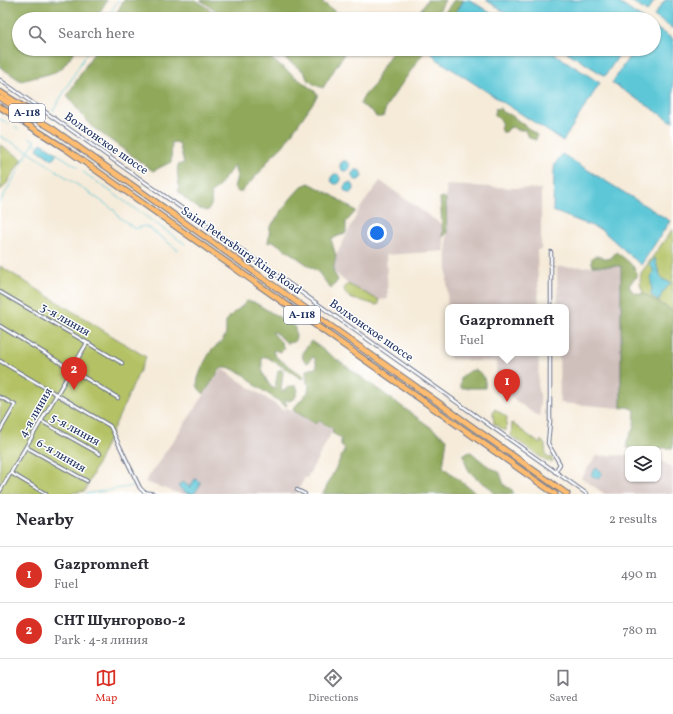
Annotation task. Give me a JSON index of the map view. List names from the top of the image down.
{
  "streets": {
    "highway": ["А-118", "Saint Petersburg Ring Road"],
    "street": [
      "Волхонское шоссе",
      "3-я линия",
      "4-я линия",
      "5-я линия",
      "6-я линия"
    ]
  },
  "crossings": [
    ["3-я линия", "4-я линия"],
    ["4-я линия", "5-я линия"],
    ["4-я линия", "6-я линия"]
  ],
  "page": {
    "search": "Search here",
    "popup": ["Gazpromneft", "Fuel"],
    "pins": ["2", "1"],
    "heading": ["Nearby", "2 results"],
    "list": [
      {
        "mark": "1",
        "name": "Gazpromneft",
        "note": "Fuel",
        "value": "490 m"
      },
      {
        "mark": "2",
        "name": "СНТ Шунгорово-2",
        "note": "Park · 4-я линия",
        "value": "780 m"
      }
    ],
    "nav": ["Map", "Directions", "Saved"]
  }
}
